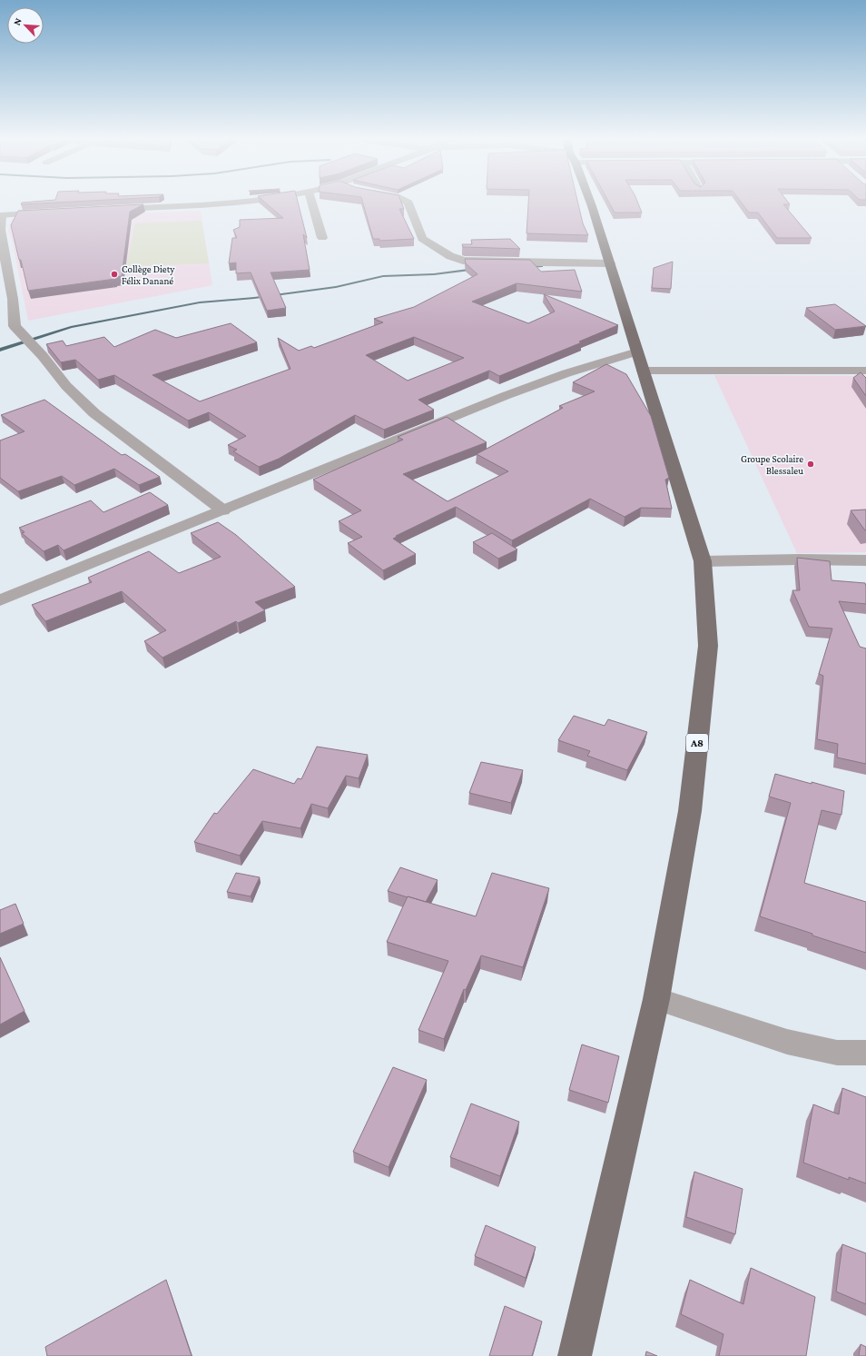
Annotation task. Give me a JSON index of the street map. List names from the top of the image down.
{
  "streets": {
    "main road": ["A8"]
  },
  "places": ["Collège Diety Félix Danané", "Groupe Scolaire Blessaleu"],
  "north": "top left"
}
